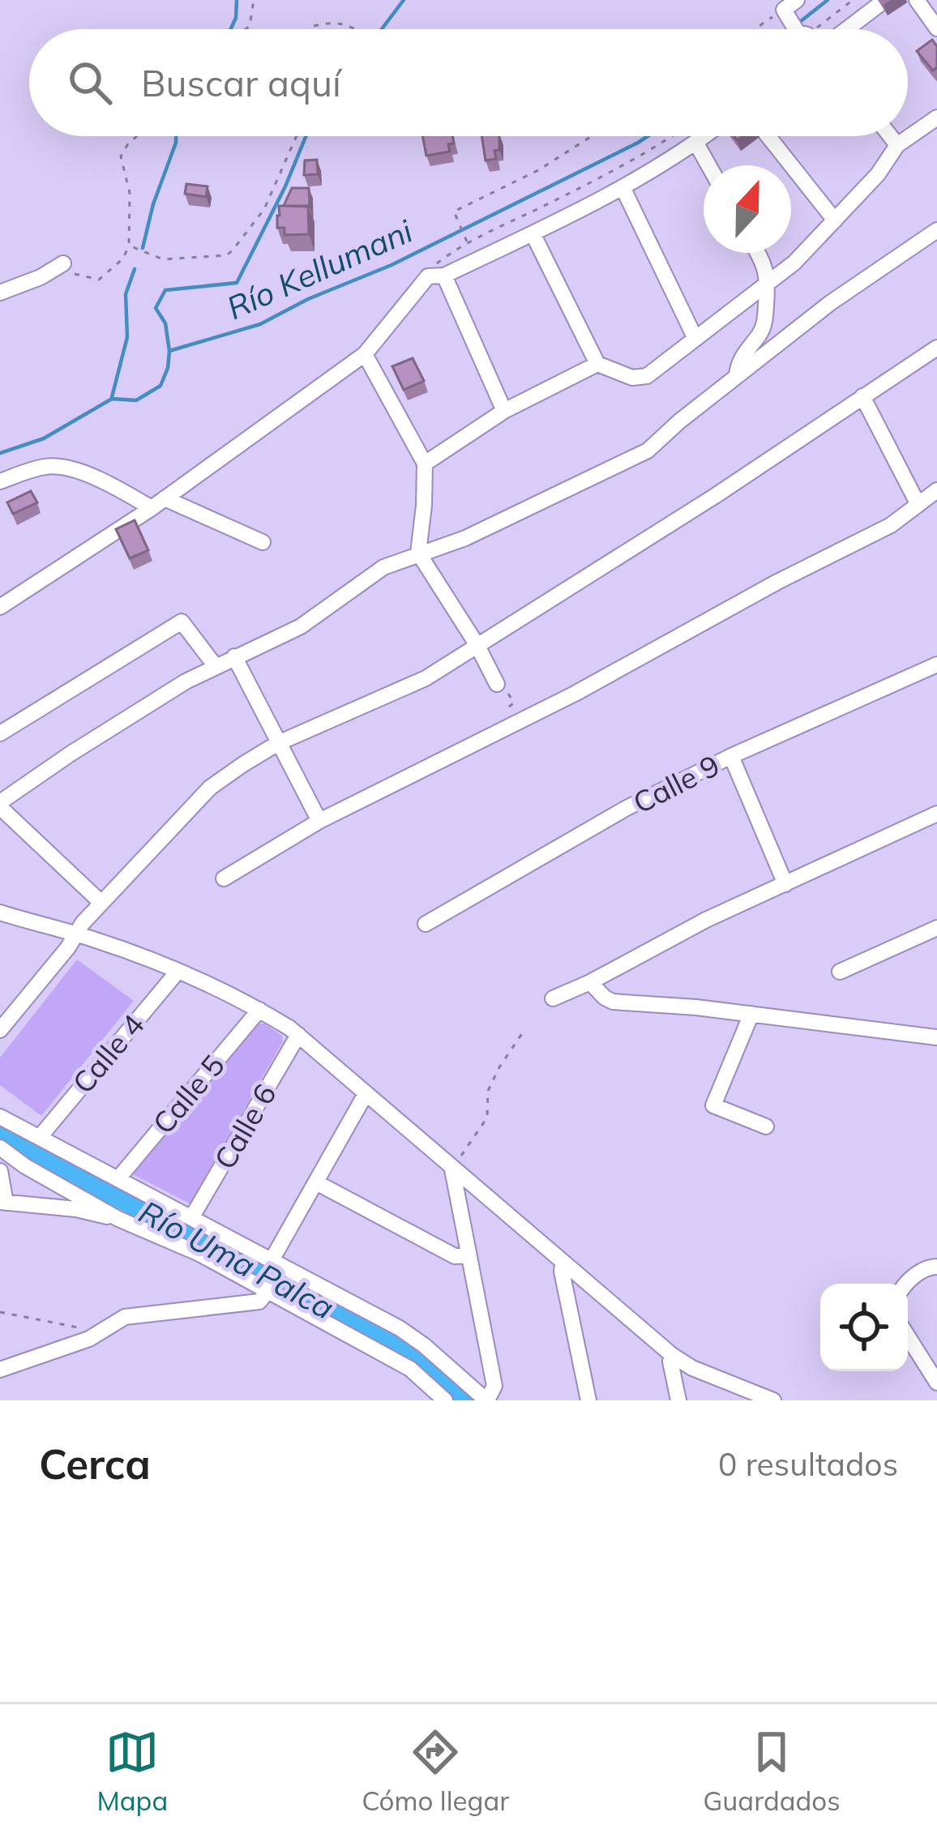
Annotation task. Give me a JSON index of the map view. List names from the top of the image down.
{
  "streets": {
    "street": [
      "Calle 9",
      "Calle 4",
      "Calle 5",
      "Calle 6"
    ]
  },
  "water": ["Río Kellumani", "Río Uma Palca"],
  "north": "top",
  "page": {
    "search": "Buscar aquí",
    "heading": ["Cerca", "0 resultados"],
    "nav": ["Mapa", "Cómo llegar", "Guardados"]
  }
}
